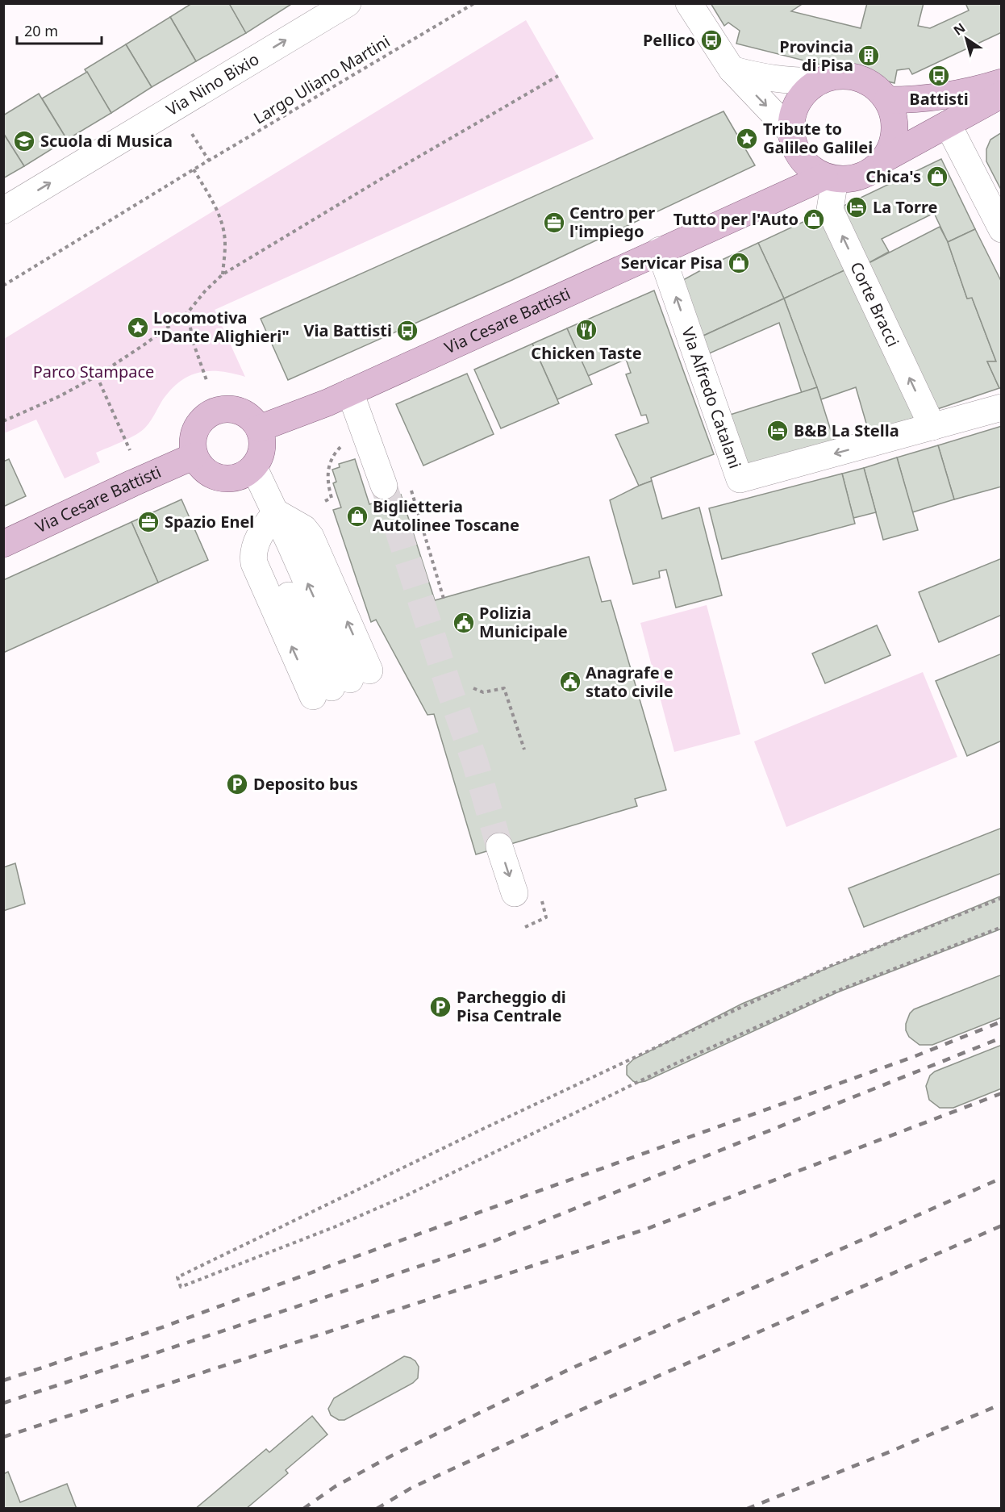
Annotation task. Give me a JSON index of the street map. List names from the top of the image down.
{
  "streets": {
    "main road": ["Via Cesare Battisti"],
    "street": ["Via Nino Bixio", "Corte Bracci", "Via Alfredo Catalani"],
    "path": ["Largo Uliano Martini"]
  },
  "crossings": [
    ["Corte Bracci", "Via Cesare Battisti"],
    ["Corte Bracci", "Via Alfredo Catalani"],
    ["Via Cesare Battisti", "Via Alfredo Catalani"]
  ],
  "one_way": ["Via Nino Bixio", "Corte Bracci"],
  "parks": ["Parco Stampace"],
  "places": {
    "bus stop": ["Pellico", "Battisti", "Via Battisti"],
    "building": ["Provincia di Pisa"],
    "place": ["Tribute to Galileo Galilei", "Locomotiva \"Dante Alighieri\""],
    "school or university": ["Scuola di Musica"],
    "shop": [
      "Chica's",
      "Tutto per l'Auto",
      "Servicar Pisa",
      "Biglietteria Autolinee Toscane"
    ],
    "hotel": ["La Torre", "B&B La Stella"],
    "office": ["Centro per l'impiego", "Spazio Enel"],
    "restaurant": ["Chicken Taste"],
    "public building": ["Polizia Municipale", "Anagrafe e stato civile"],
    "parking": ["Deposito bus", "Parcheggio di Pisa Centrale"]
  },
  "scale_bar": "20 m",
  "north": "top left"
}
